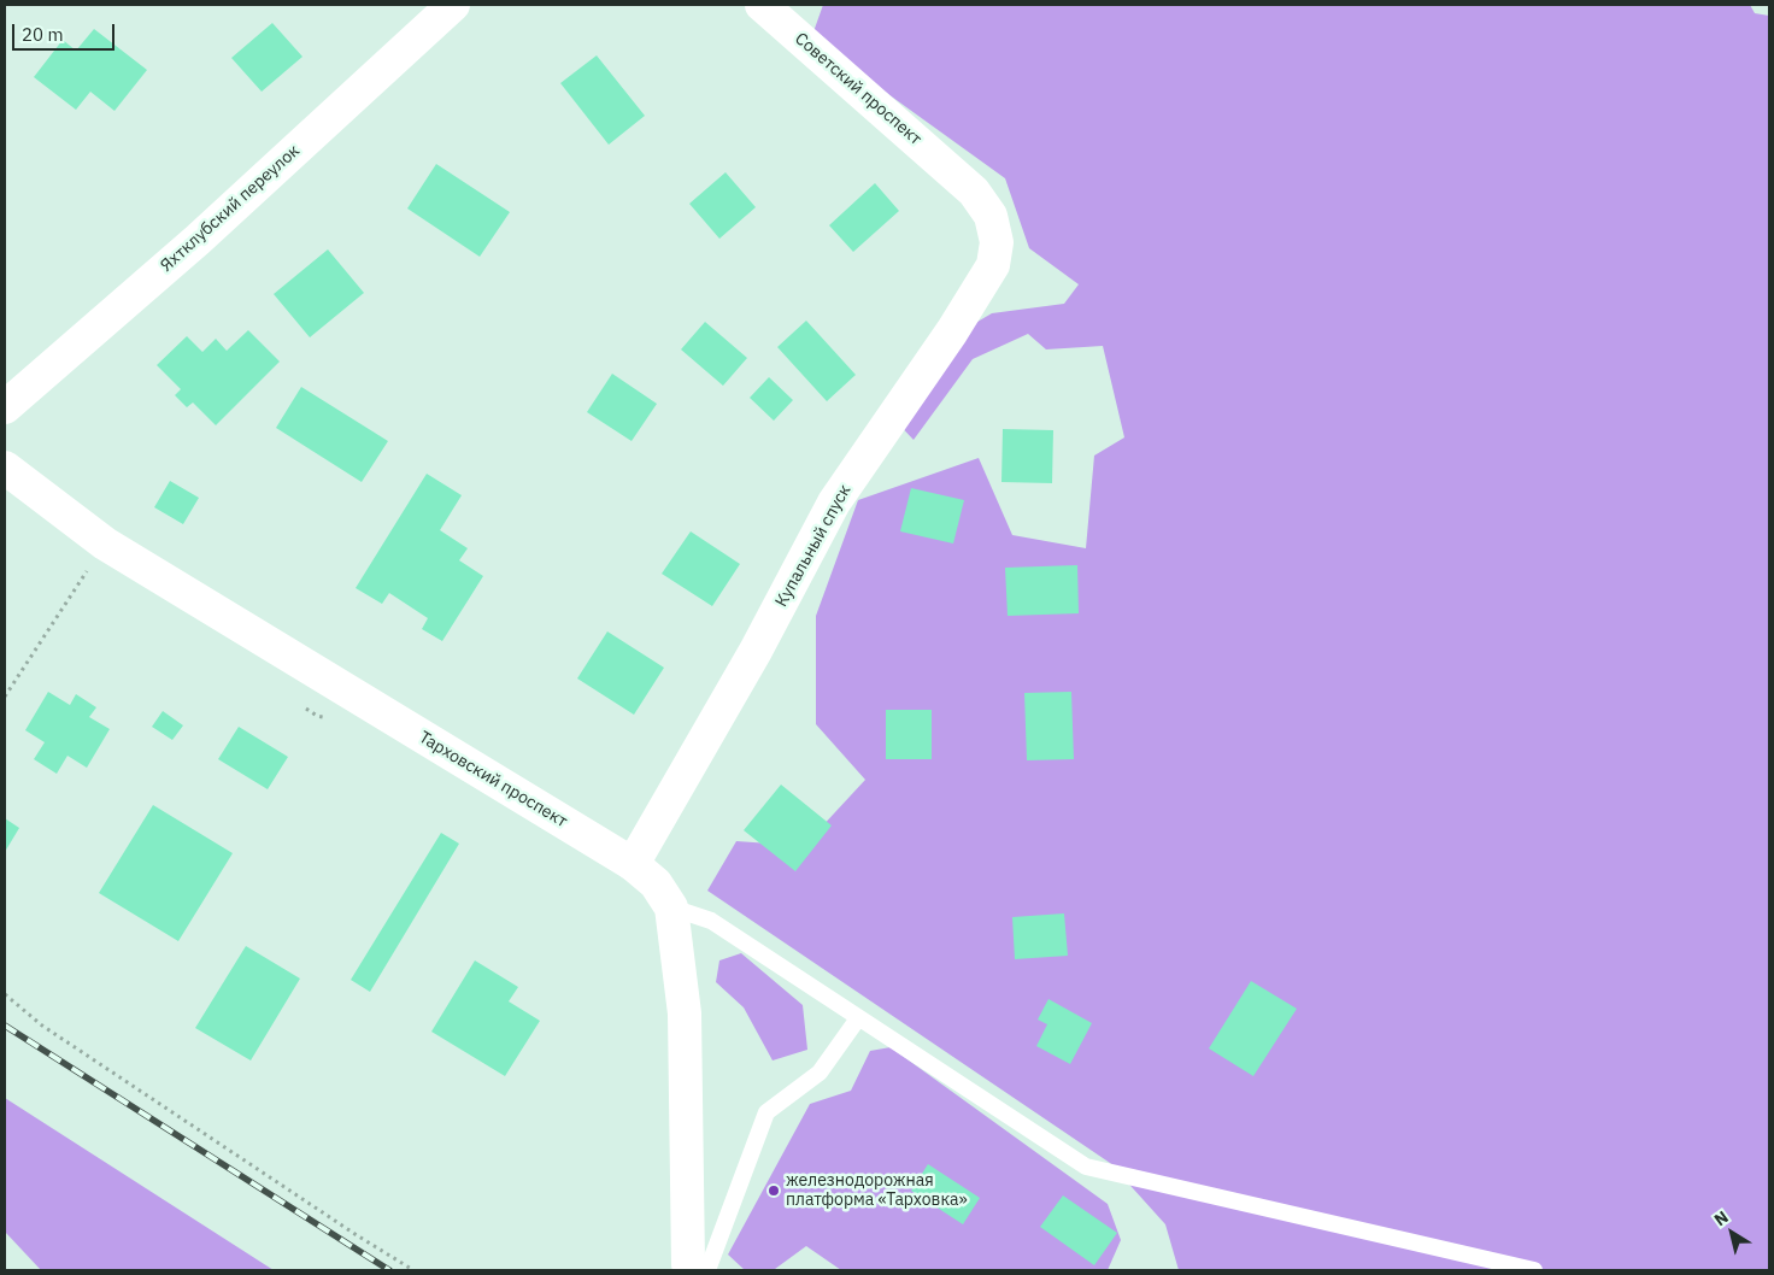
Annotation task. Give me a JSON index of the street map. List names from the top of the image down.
{
  "streets": {
    "street": [
      "Советский проспект",
      "Яхтклубский переулок",
      "Купальный спуск",
      "Тарховский проспект"
    ]
  },
  "crossings": [
    ["Советский проспект", "Купальный спуск"],
    ["Купальный спуск", "Тарховский проспект"]
  ],
  "places": ["железнодорожная платформа «Тарховка»"],
  "scale_bar": "20 m",
  "north": "top left"
}
